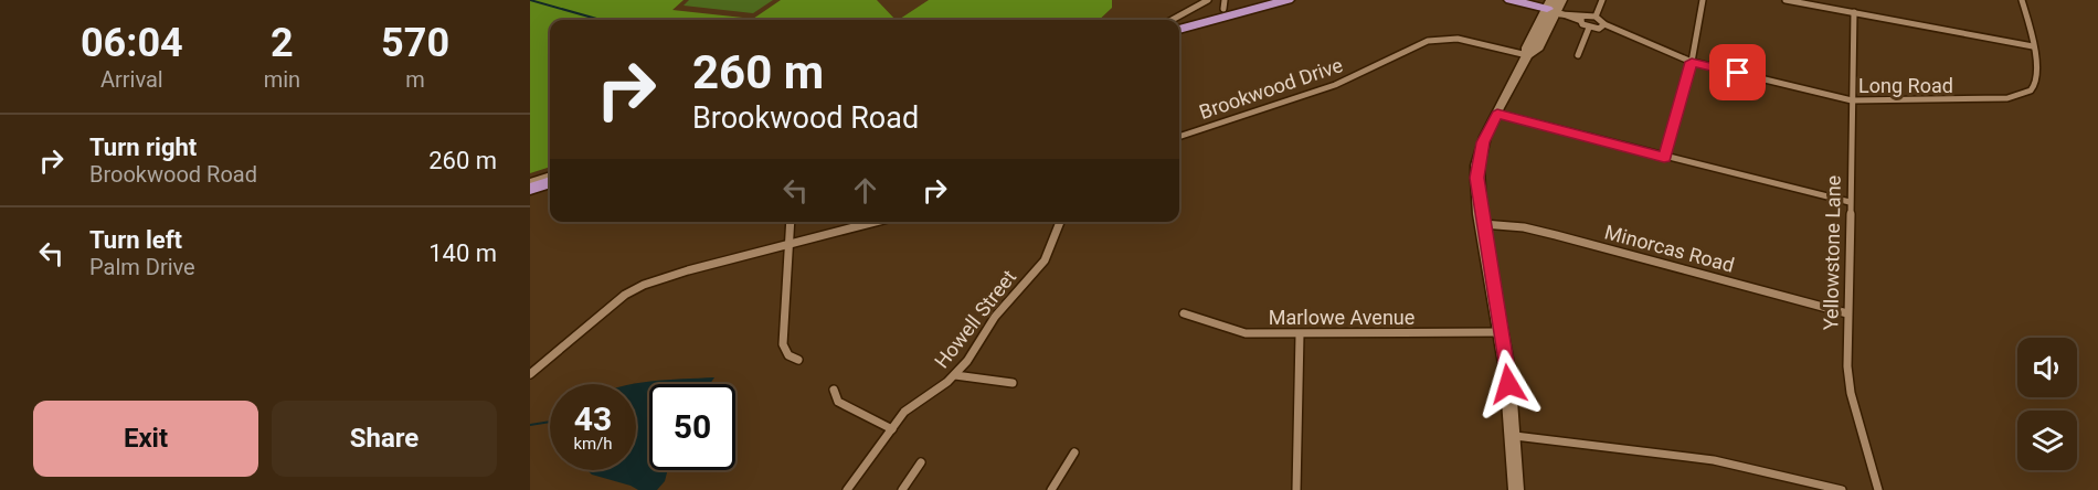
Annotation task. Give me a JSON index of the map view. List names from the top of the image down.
{
  "streets": {
    "street": [
      "Long Road",
      "Brookwood Drive",
      "Minorcas Road",
      "Yellowstone Lane",
      "Marlowe Avenue",
      "Howell Street"
    ]
  },
  "crossings": [
    ["Long Road", "Yellowstone Lane"],
    ["Minorcas Road", "Yellowstone Lane"]
  ],
  "page": {
    "eta": [
      "06:04",
      "Arrival",
      "2",
      "min",
      "570",
      "m"
    ],
    "turn": ["260 m", "Brookwood Road"],
    "list": [
      {
        "name": "Turn right",
        "note": "Brookwood Road",
        "value": "260 m"
      },
      {
        "name": "Turn left",
        "note": "Palm Drive",
        "value": "140 m"
      }
    ],
    "speed": "43 km/h",
    "limit": "50",
    "buttons": ["Exit", "Share"]
  }
}
